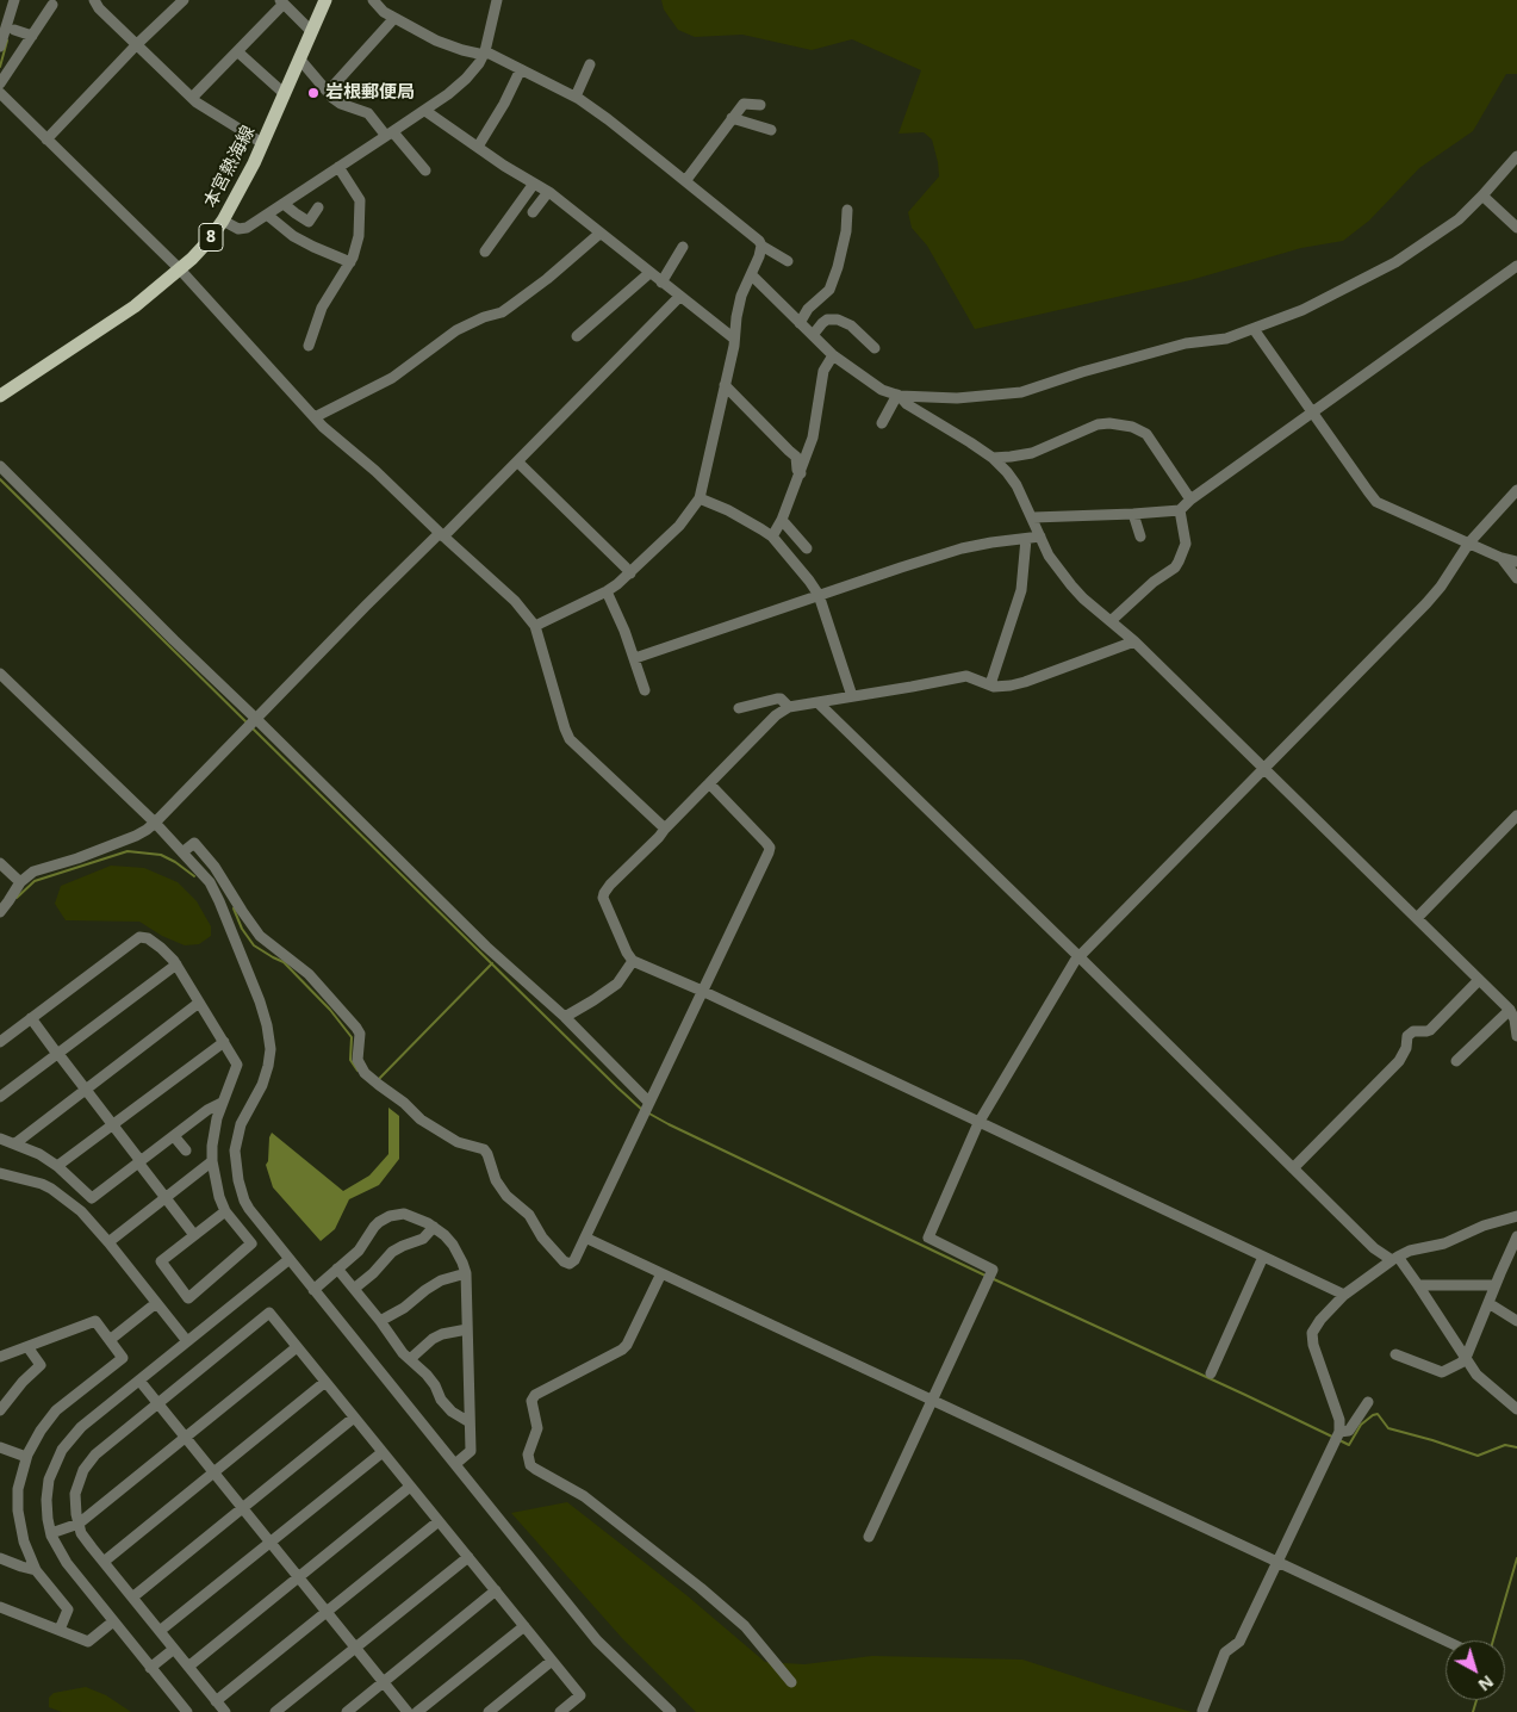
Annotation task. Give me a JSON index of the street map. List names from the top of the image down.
{
  "streets": {
    "main road": ["本宮熱海線", "8"]
  },
  "places": ["岩根郵便局"],
  "north": "bottom right"
}
